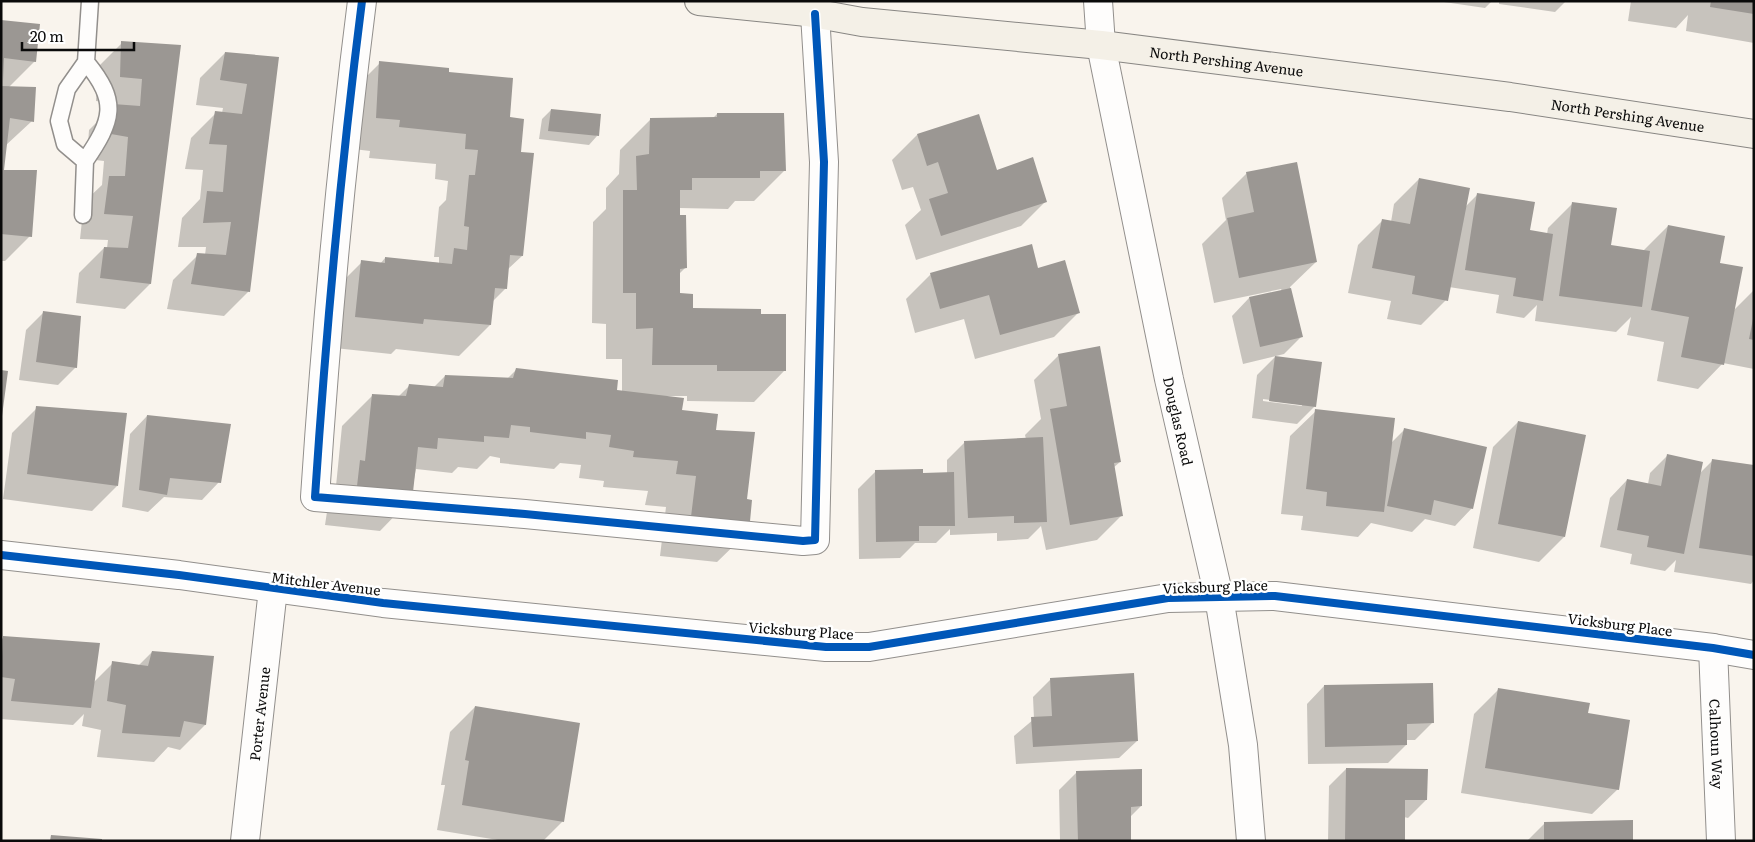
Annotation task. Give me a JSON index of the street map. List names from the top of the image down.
{
  "streets": {
    "main road": ["North Pershing Avenue"],
    "street": [
      "Douglas Road",
      "Mitchler Avenue",
      "Vicksburg Place",
      "Porter Avenue",
      "Calhoun Way"
    ]
  },
  "crossings": [
    ["North Pershing Avenue", "Douglas Road"],
    ["Douglas Road", "Vicksburg Place"],
    ["Mitchler Avenue", "Vicksburg Place"],
    ["Mitchler Avenue", "Porter Avenue"],
    ["Vicksburg Place", "Calhoun Way"]
  ],
  "scale_bar": "20 m"
}
